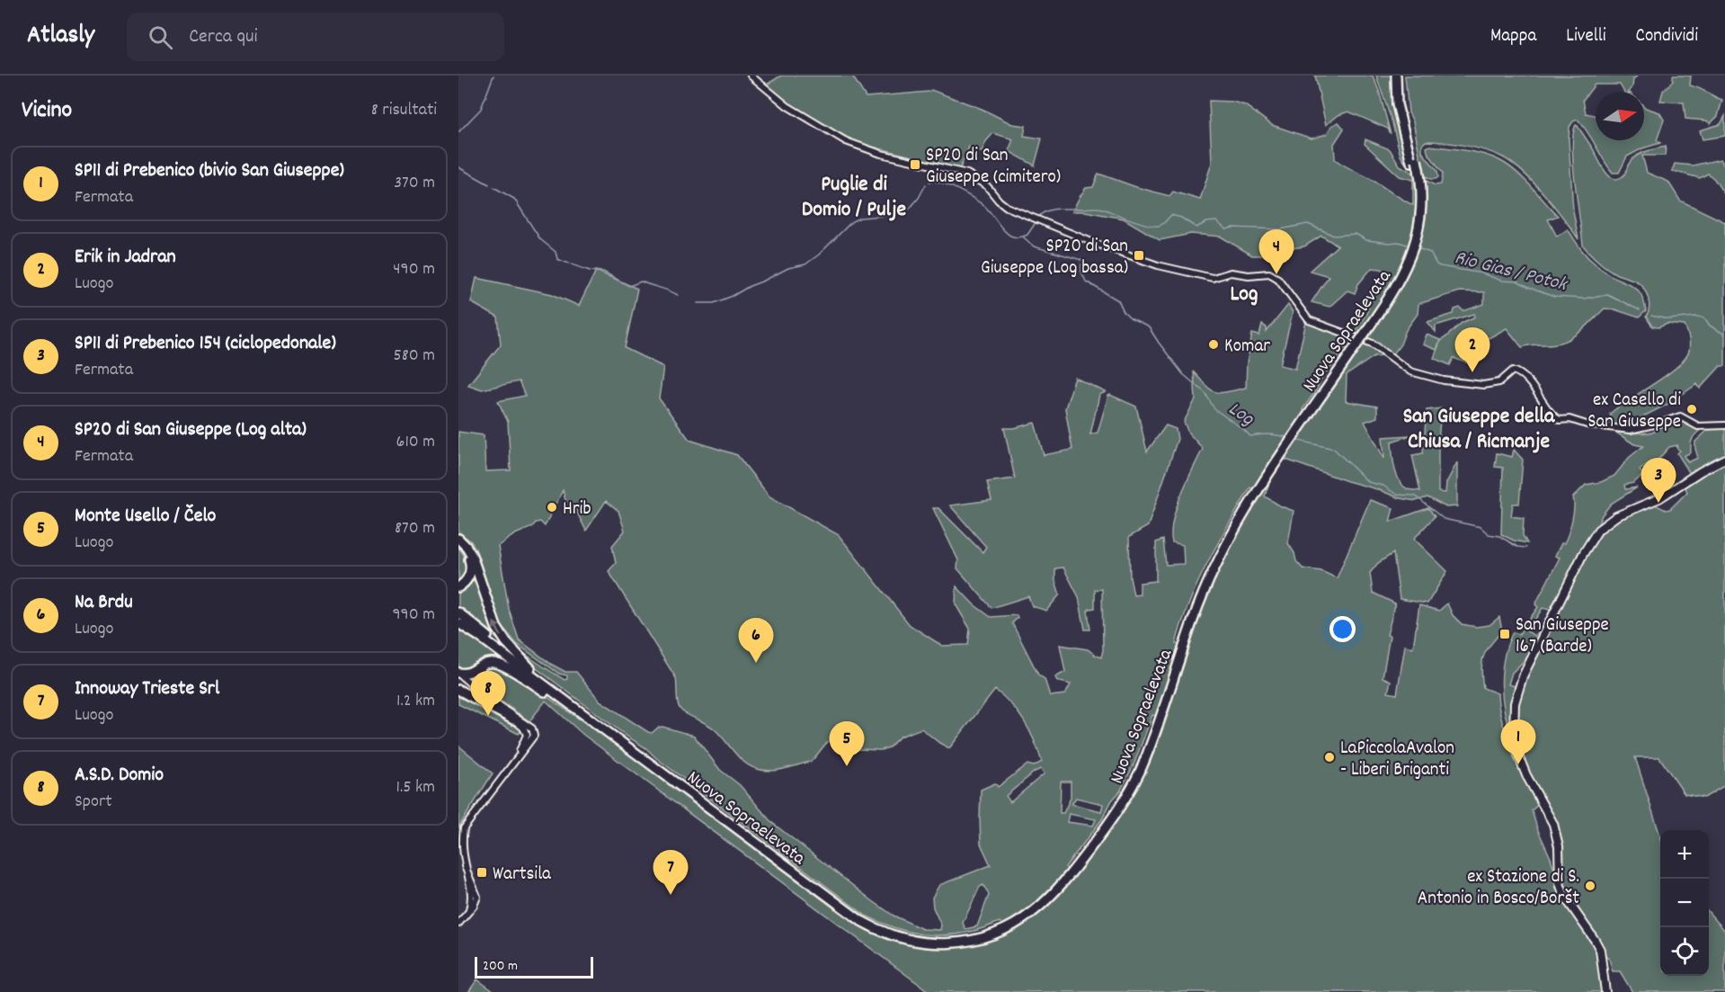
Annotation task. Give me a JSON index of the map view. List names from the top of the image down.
{
  "streets": {
    "highway": ["Nuova Sopraelevata"]
  },
  "districts": ["Puglie di Domio / Pulje", "Log", "San Giuseppe della Chiusa / Ricmanje"],
  "water": ["Rio Gias / Potok", "Log"],
  "places": {
    "transit": [
      "SP20 di San Giuseppe (cimitero)",
      "SP20 di San Giuseppe (Log bassa)",
      "San Giuseppe 167 (Barde)",
      "Wartsila"
    ],
    "other": [
      "Komar",
      "ex Casello di San Giuseppe",
      "Hrib",
      "LaPiccolaAvalon - Liberi Briganti",
      "ex Stazione di S. Antonio in Bosco/Boršt"
    ]
  },
  "scale_bar": "200 m",
  "north": "right",
  "page": {
    "header": "Atlasly",
    "search": "Cerca qui",
    "nav": ["Mappa", "Livelli", "Condividi"],
    "heading": ["Vicino", "8 risultati"],
    "list": [
      {
        "mark": "1",
        "name": "SP11 di Prebenico (bivio San Giuseppe)",
        "note": "Fermata",
        "value": "370 m"
      },
      {
        "mark": "2",
        "name": "Erik in Jadran",
        "note": "Luogo",
        "value": "490 m"
      },
      {
        "mark": "3",
        "name": "SP11 di Prebenico 154 (ciclopedonale)",
        "note": "Fermata",
        "value": "580 m"
      },
      {
        "mark": "4",
        "name": "SP20 di San Giuseppe (Log alta)",
        "note": "Fermata",
        "value": "610 m"
      },
      {
        "mark": "5",
        "name": "Monte Usello / Čelo",
        "note": "Luogo",
        "value": "870 m"
      },
      {
        "mark": "6",
        "name": "Na Brdu",
        "note": "Luogo",
        "value": "990 m"
      },
      {
        "mark": "7",
        "name": "Innoway Trieste Srl",
        "note": "Luogo",
        "value": "1.2 km"
      },
      {
        "mark": "8",
        "name": "A.S.D. Domio",
        "note": "Sport",
        "value": "1.5 km"
      }
    ],
    "pins": [
      "4",
      "2",
      "3",
      "6",
      "8",
      "1",
      "5",
      "7"
    ],
    "map_buttons": ["+", "−"],
    "scale": "200 m"
  }
}
